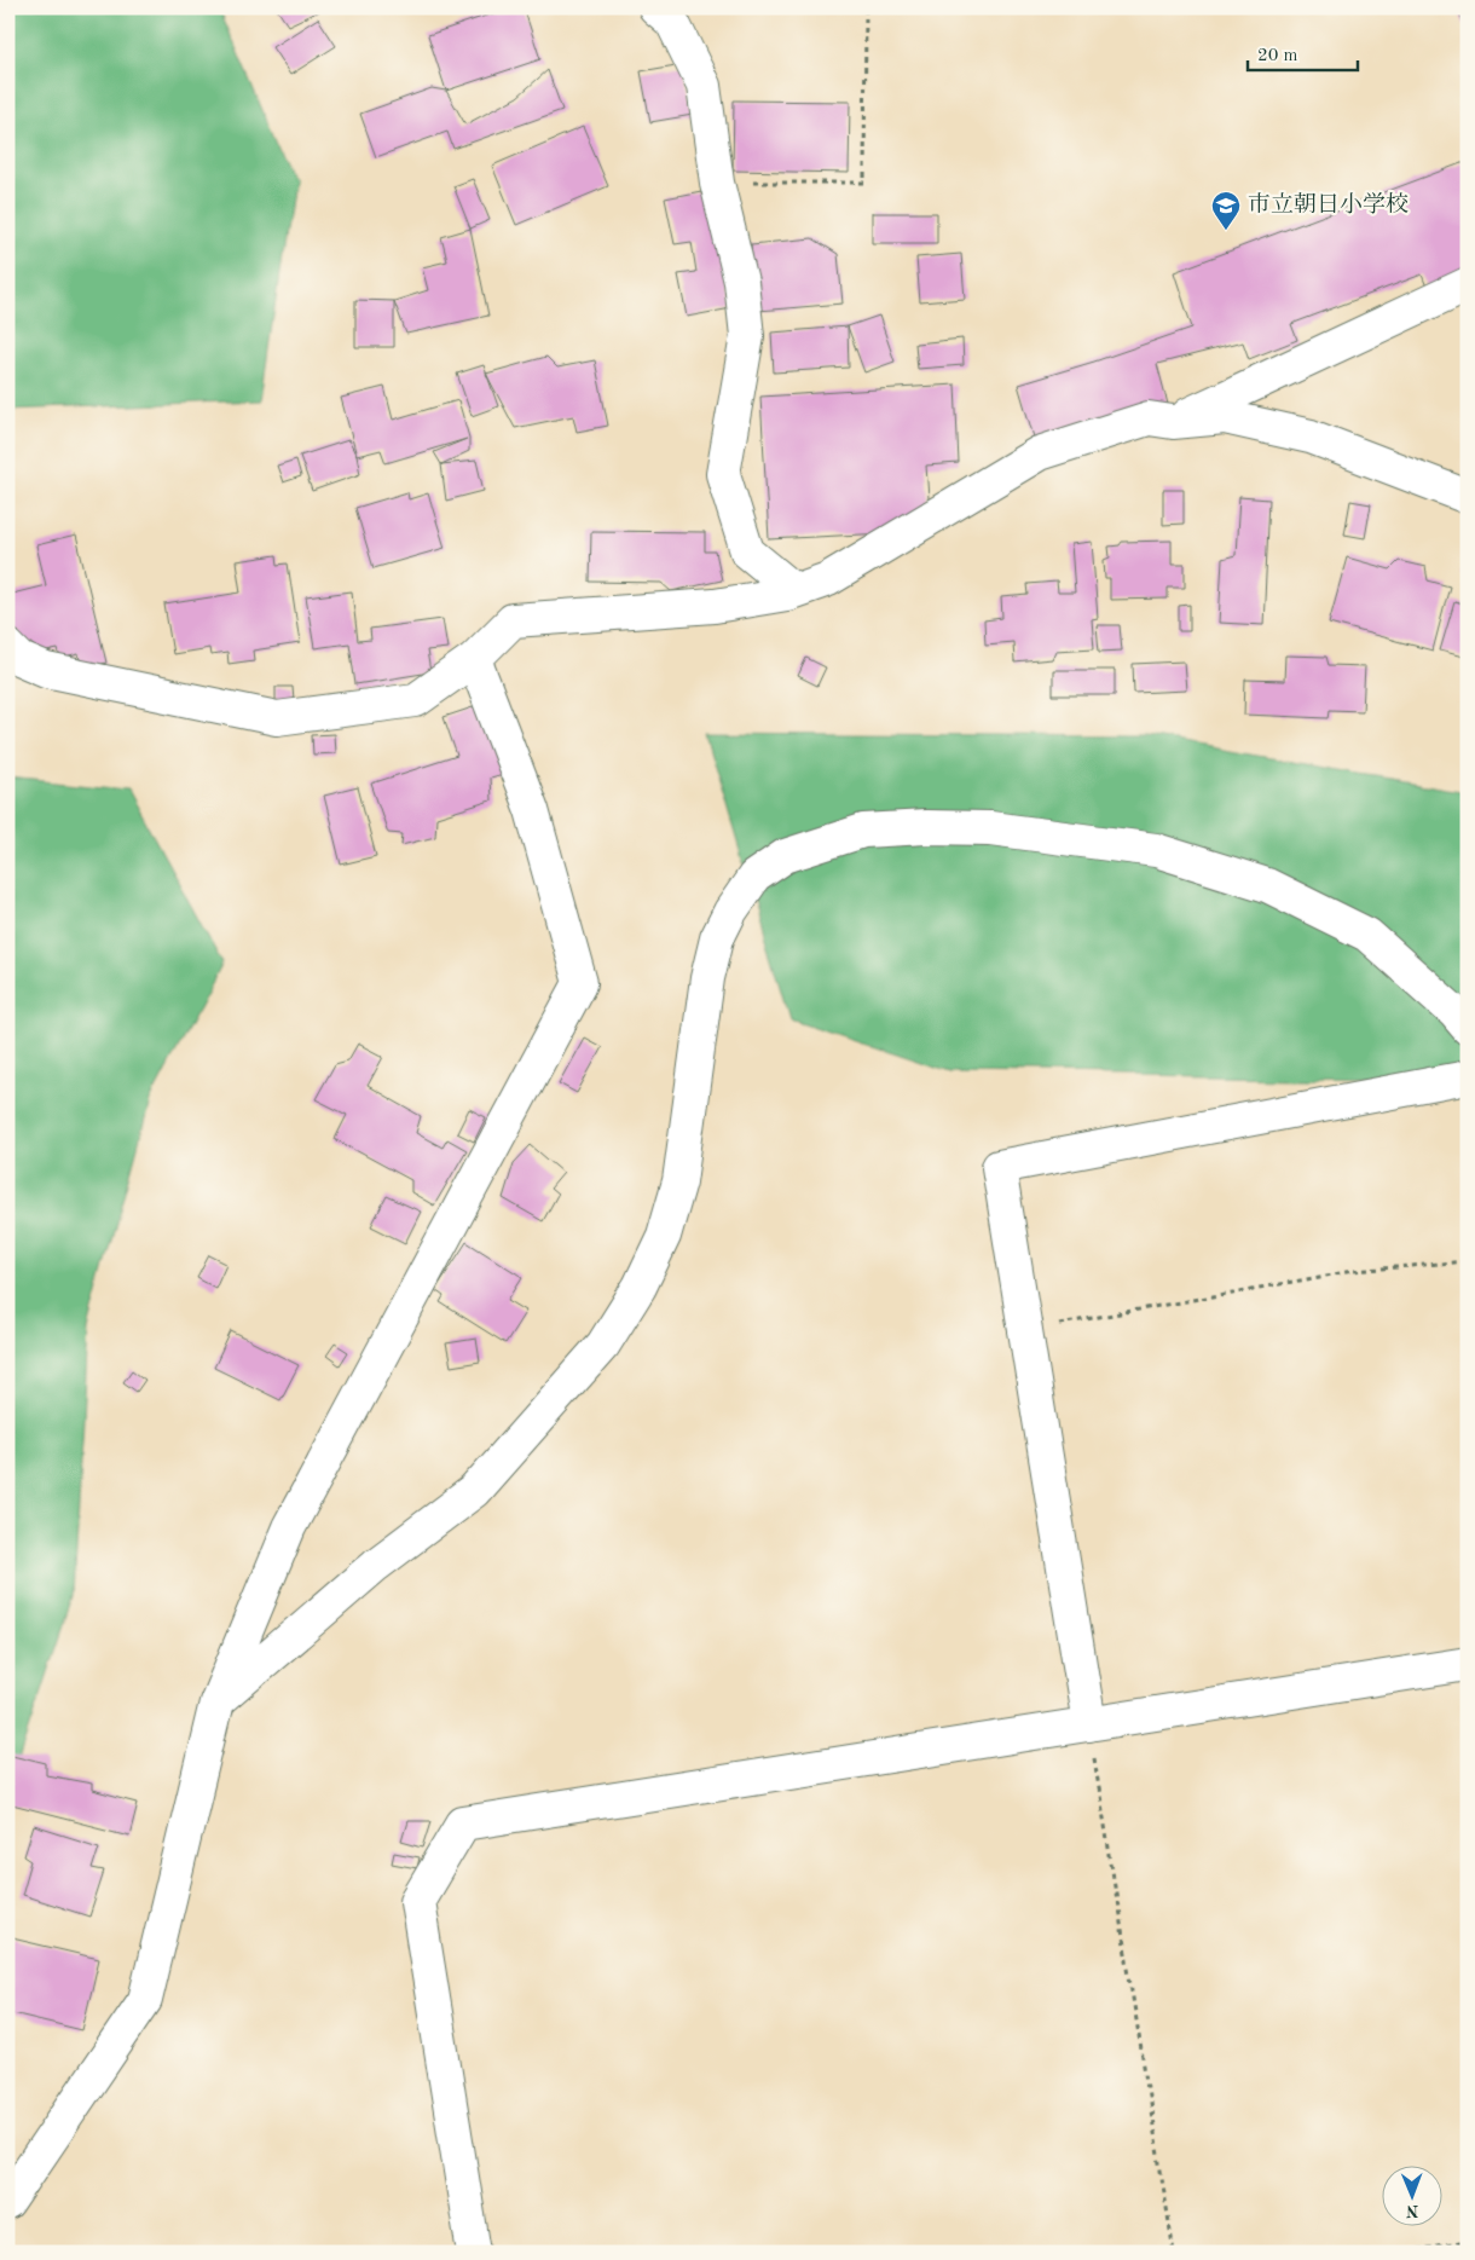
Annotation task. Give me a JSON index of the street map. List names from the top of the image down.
{
  "places": {
    "school or university": ["市立朝日小学校"]
  },
  "scale_bar": "20 m",
  "north": "bottom"
}
